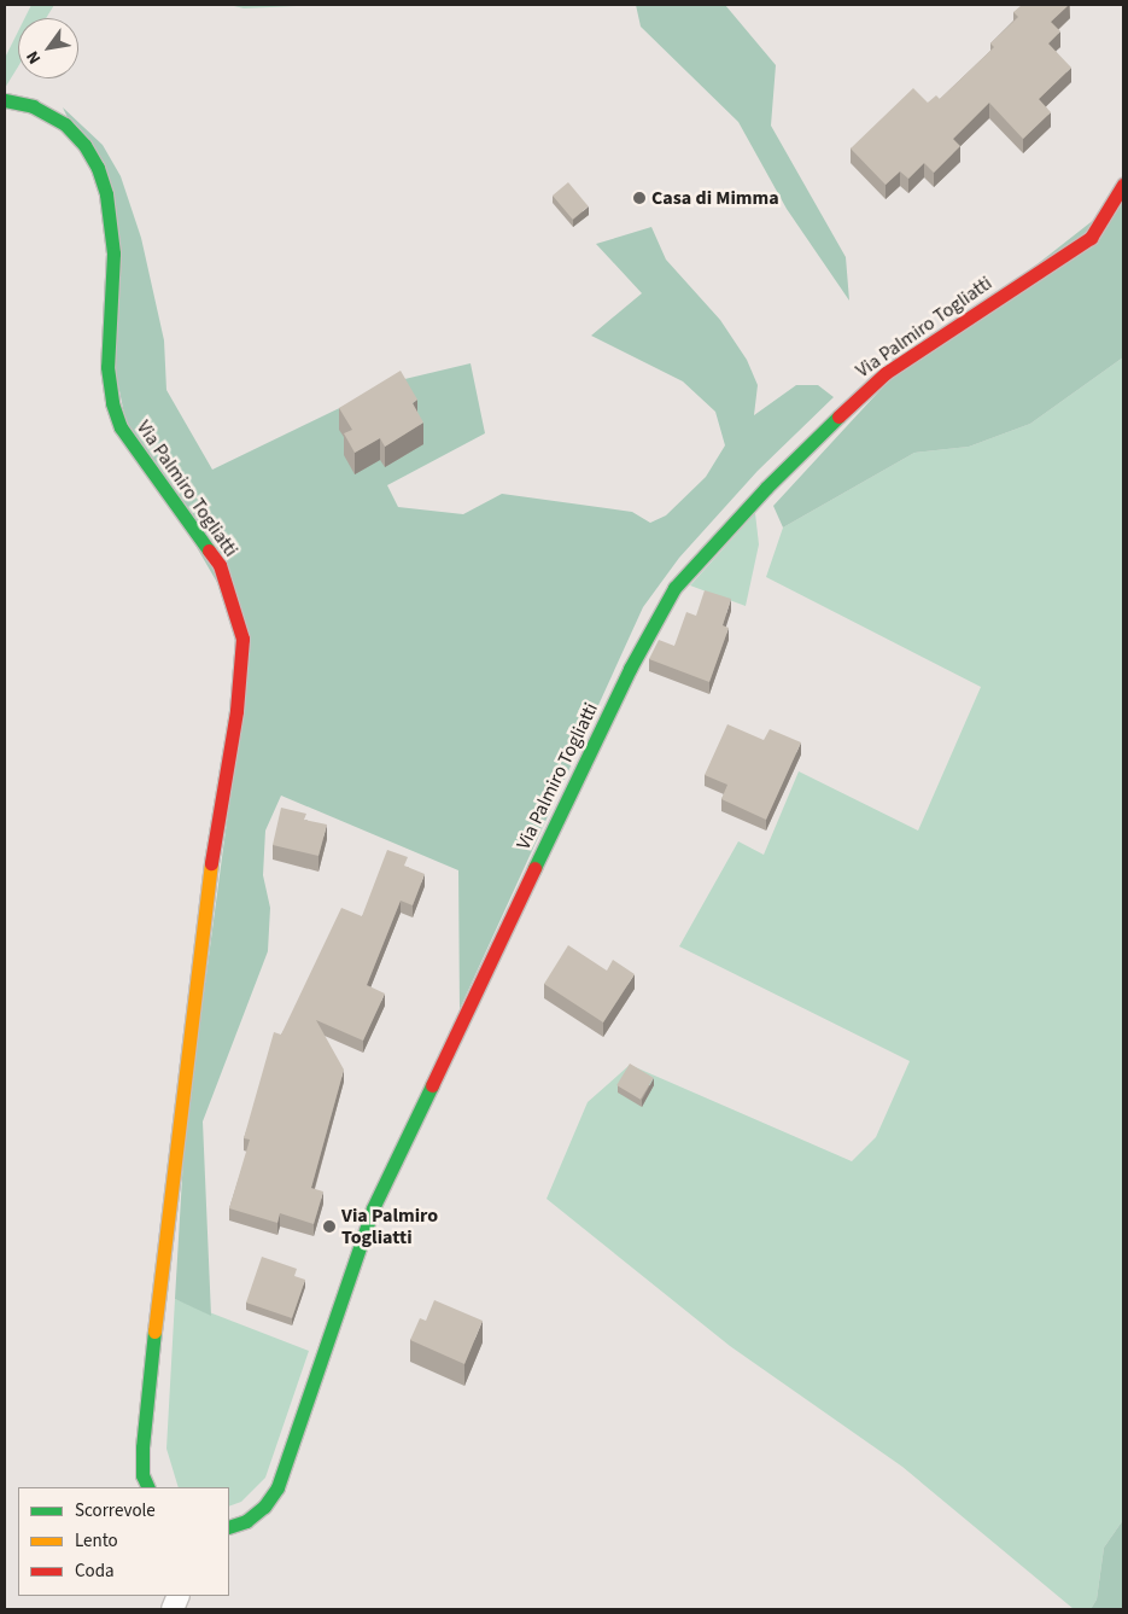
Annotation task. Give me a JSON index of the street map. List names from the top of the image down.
{
  "streets": {
    "street": ["Via Palmiro Togliatti"]
  },
  "places": ["Casa di Mimma", "Via Palmiro Togliatti"],
  "legend": ["Scorrevole", "Lento", "Coda"],
  "north": "bottom left"
}
